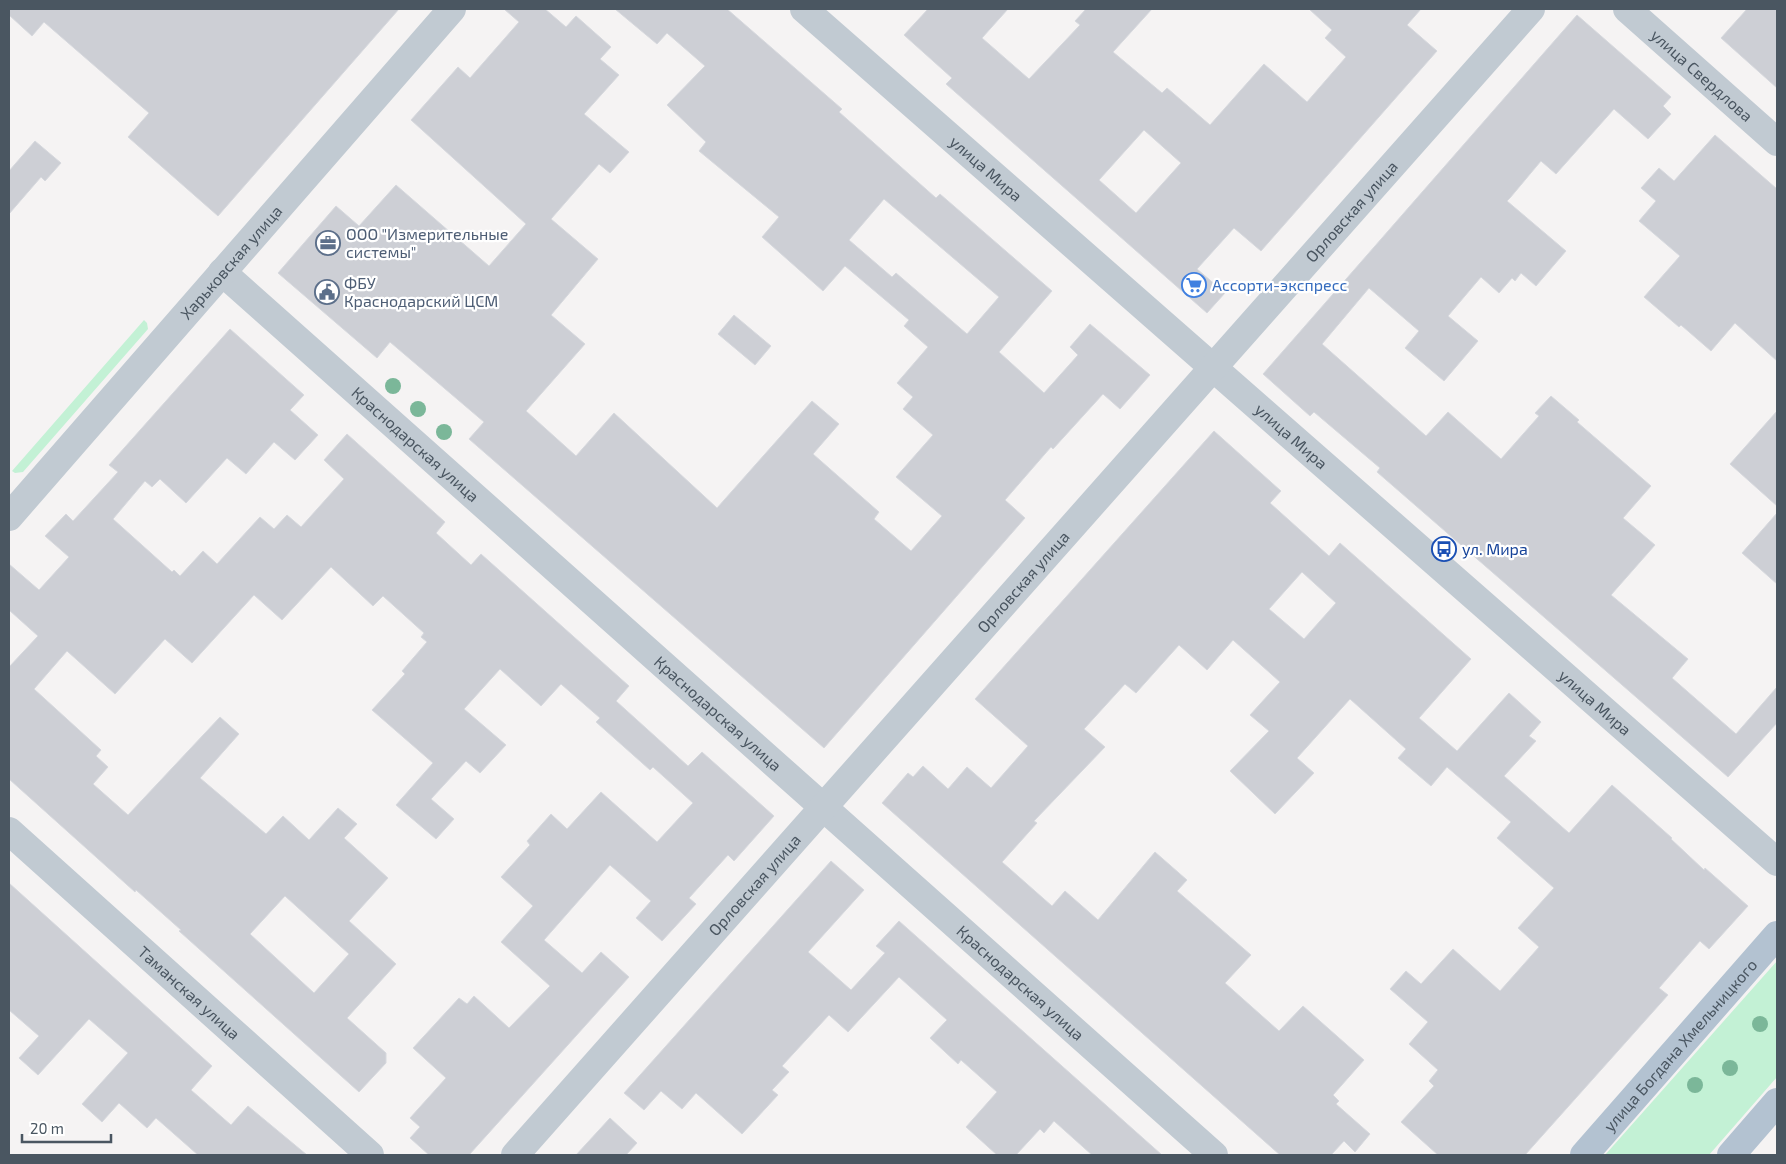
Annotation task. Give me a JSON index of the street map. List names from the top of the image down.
{
  "streets": {
    "main road": ["улица Богдана Хмельницкого"],
    "street": [
      "улица Свердлова",
      "улица Мира",
      "Орловская улица",
      "Харьковская улица",
      "Краснодарская улица",
      "Таманская улица"
    ]
  },
  "crossings": [
    ["улица Мира", "Орловская улица"],
    ["Орловская улица", "Краснодарская улица"],
    ["Харьковская улица", "Краснодарская улица"]
  ],
  "places": {
    "office": ["ООО \"Измерительные системы\""],
    "supermarket": ["Ассорти-экспресс"],
    "public building": ["ФБУ Краснодарский ЦСМ"],
    "bus stop": ["ул. Мира"]
  },
  "scale_bar": "20 m"
}
